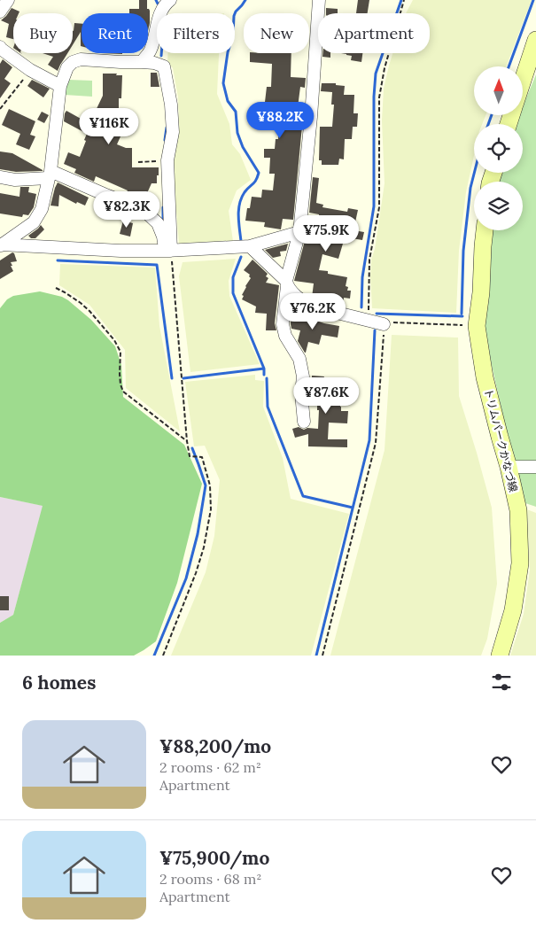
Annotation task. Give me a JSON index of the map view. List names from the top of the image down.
{
  "streets": {
    "main road": ["トリムパークかなづ線"]
  },
  "north": "top",
  "page": {
    "chip": [
      "Buy",
      "Rent",
      "Filters",
      "New",
      "Apartment"
    ],
    "price": [
      "¥88.2K",
      "¥116K",
      "¥82.3K",
      "¥75.9K",
      "¥76.2K",
      "¥87.6K"
    ],
    "heading": "6 homes",
    "list": [
      {
        "name": "¥88,200/mo",
        "note": "2 rooms · 62 m² · Apartment"
      },
      {
        "name": "¥75,900/mo",
        "note": "2 rooms · 68 m² · Apartment"
      }
    ]
  }
}
